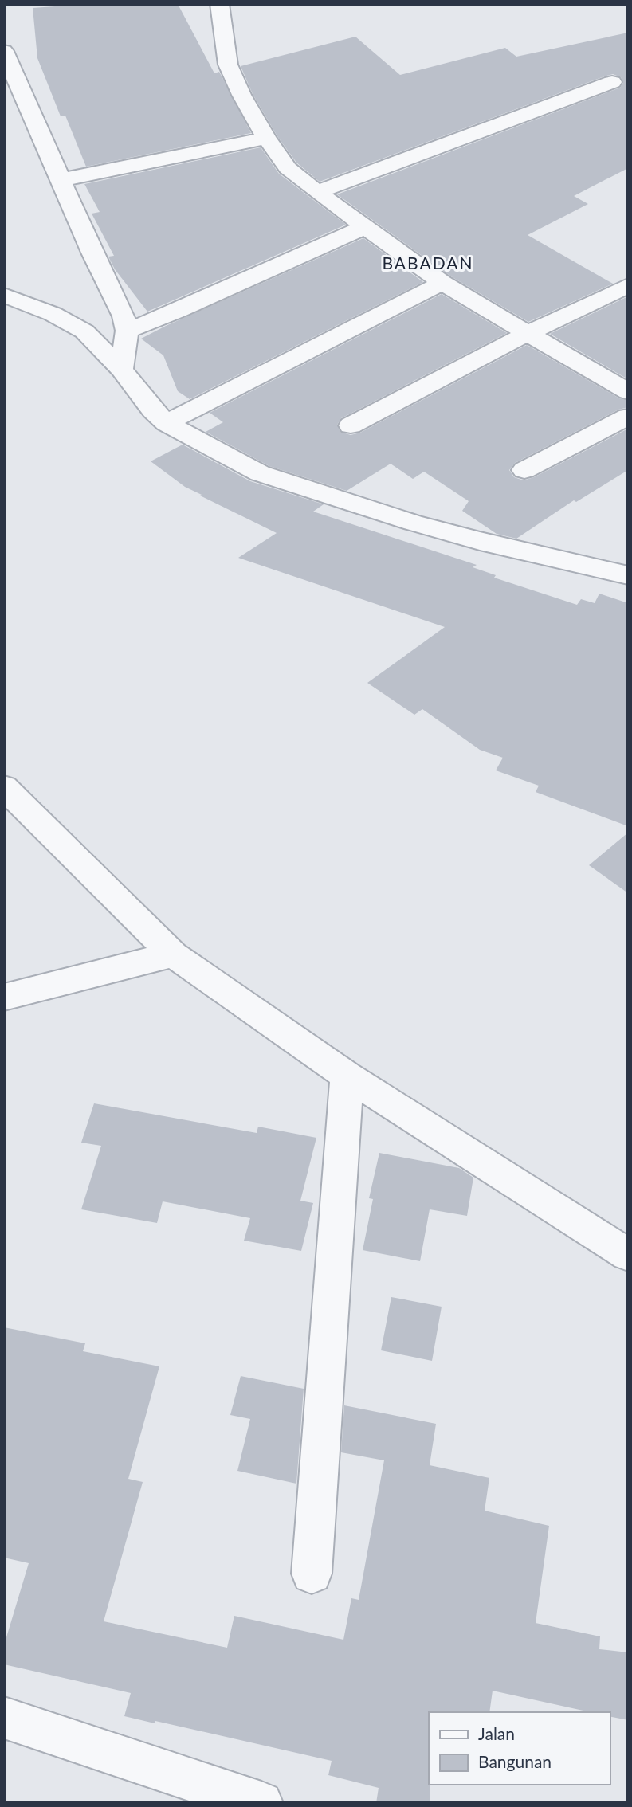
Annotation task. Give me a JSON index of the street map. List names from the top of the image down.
{
  "districts": ["BABADAN"],
  "legend": ["Jalan", "Bangunan"]
}
